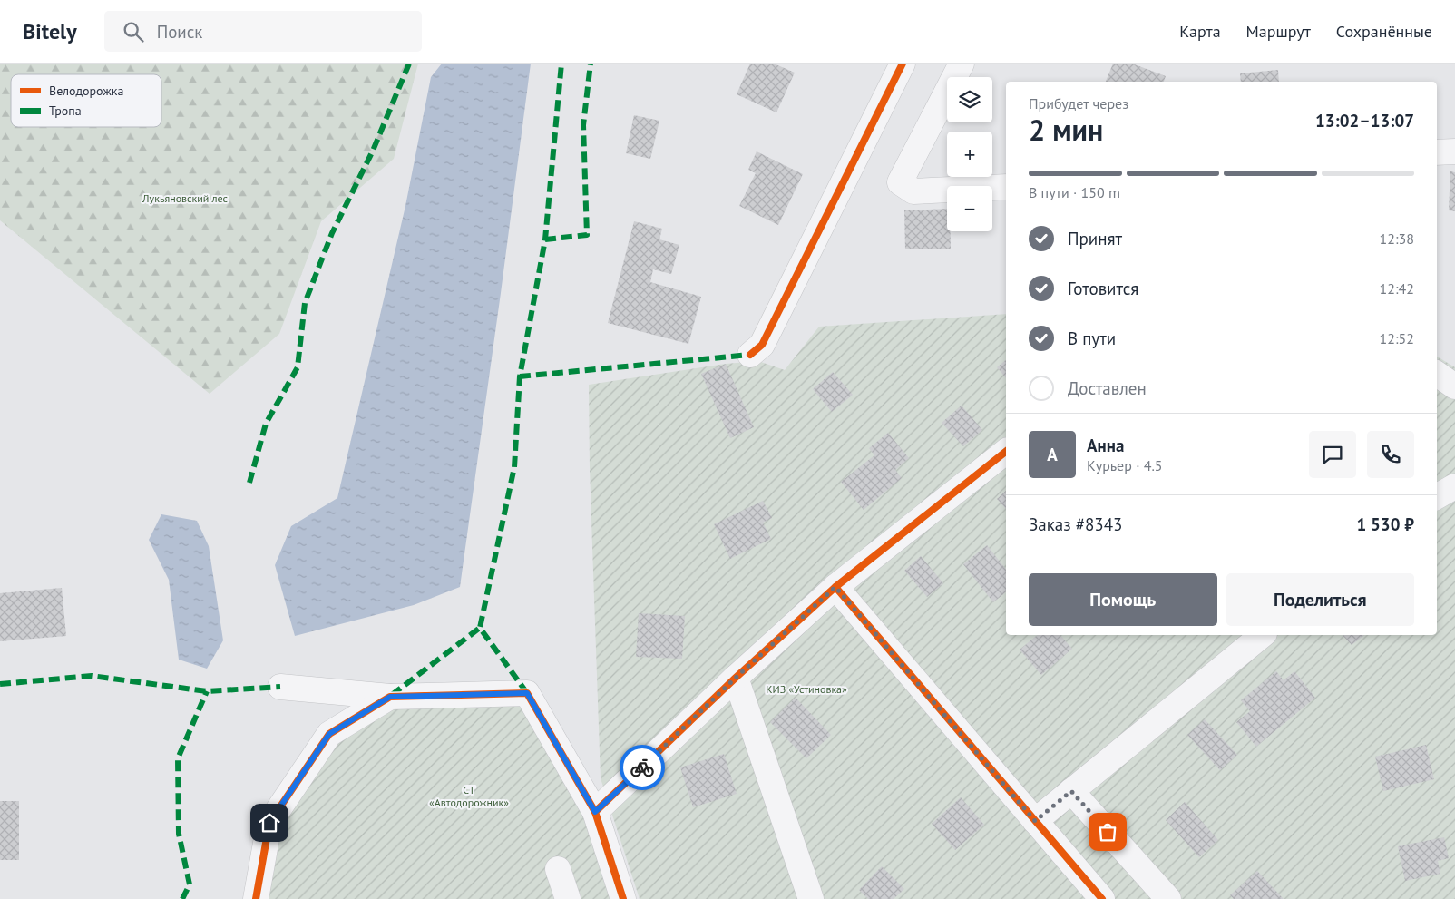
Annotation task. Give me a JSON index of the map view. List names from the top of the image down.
{
  "parks": ["Лукьяновский лес", "КИЗ «Устиновка»", "СТ «Автодорожник»"],
  "legend": ["Велодорожка", "Тропа"],
  "page": {
    "header": "Bitely",
    "search": "Поиск",
    "nav": ["Карта", "Маршрут", "Сохранённые"],
    "map_buttons": ["+", "−"],
    "heading": ["2 мин", "Прибудет через", "13:02–13:07"],
    "panel": [
      "Анна",
      "Курьер · 4.5",
      "Заказ #8343",
      "1 530 ₽"
    ],
    "bar": "В пути · 150 m",
    "list": [
      ["Принят", "12:38"],
      ["Готовится", "12:42"],
      ["В пути", "12:52"],
      "Доставлен"
    ],
    "round": "А",
    "buttons": ["Помощь", "Поделиться"]
  }
}
